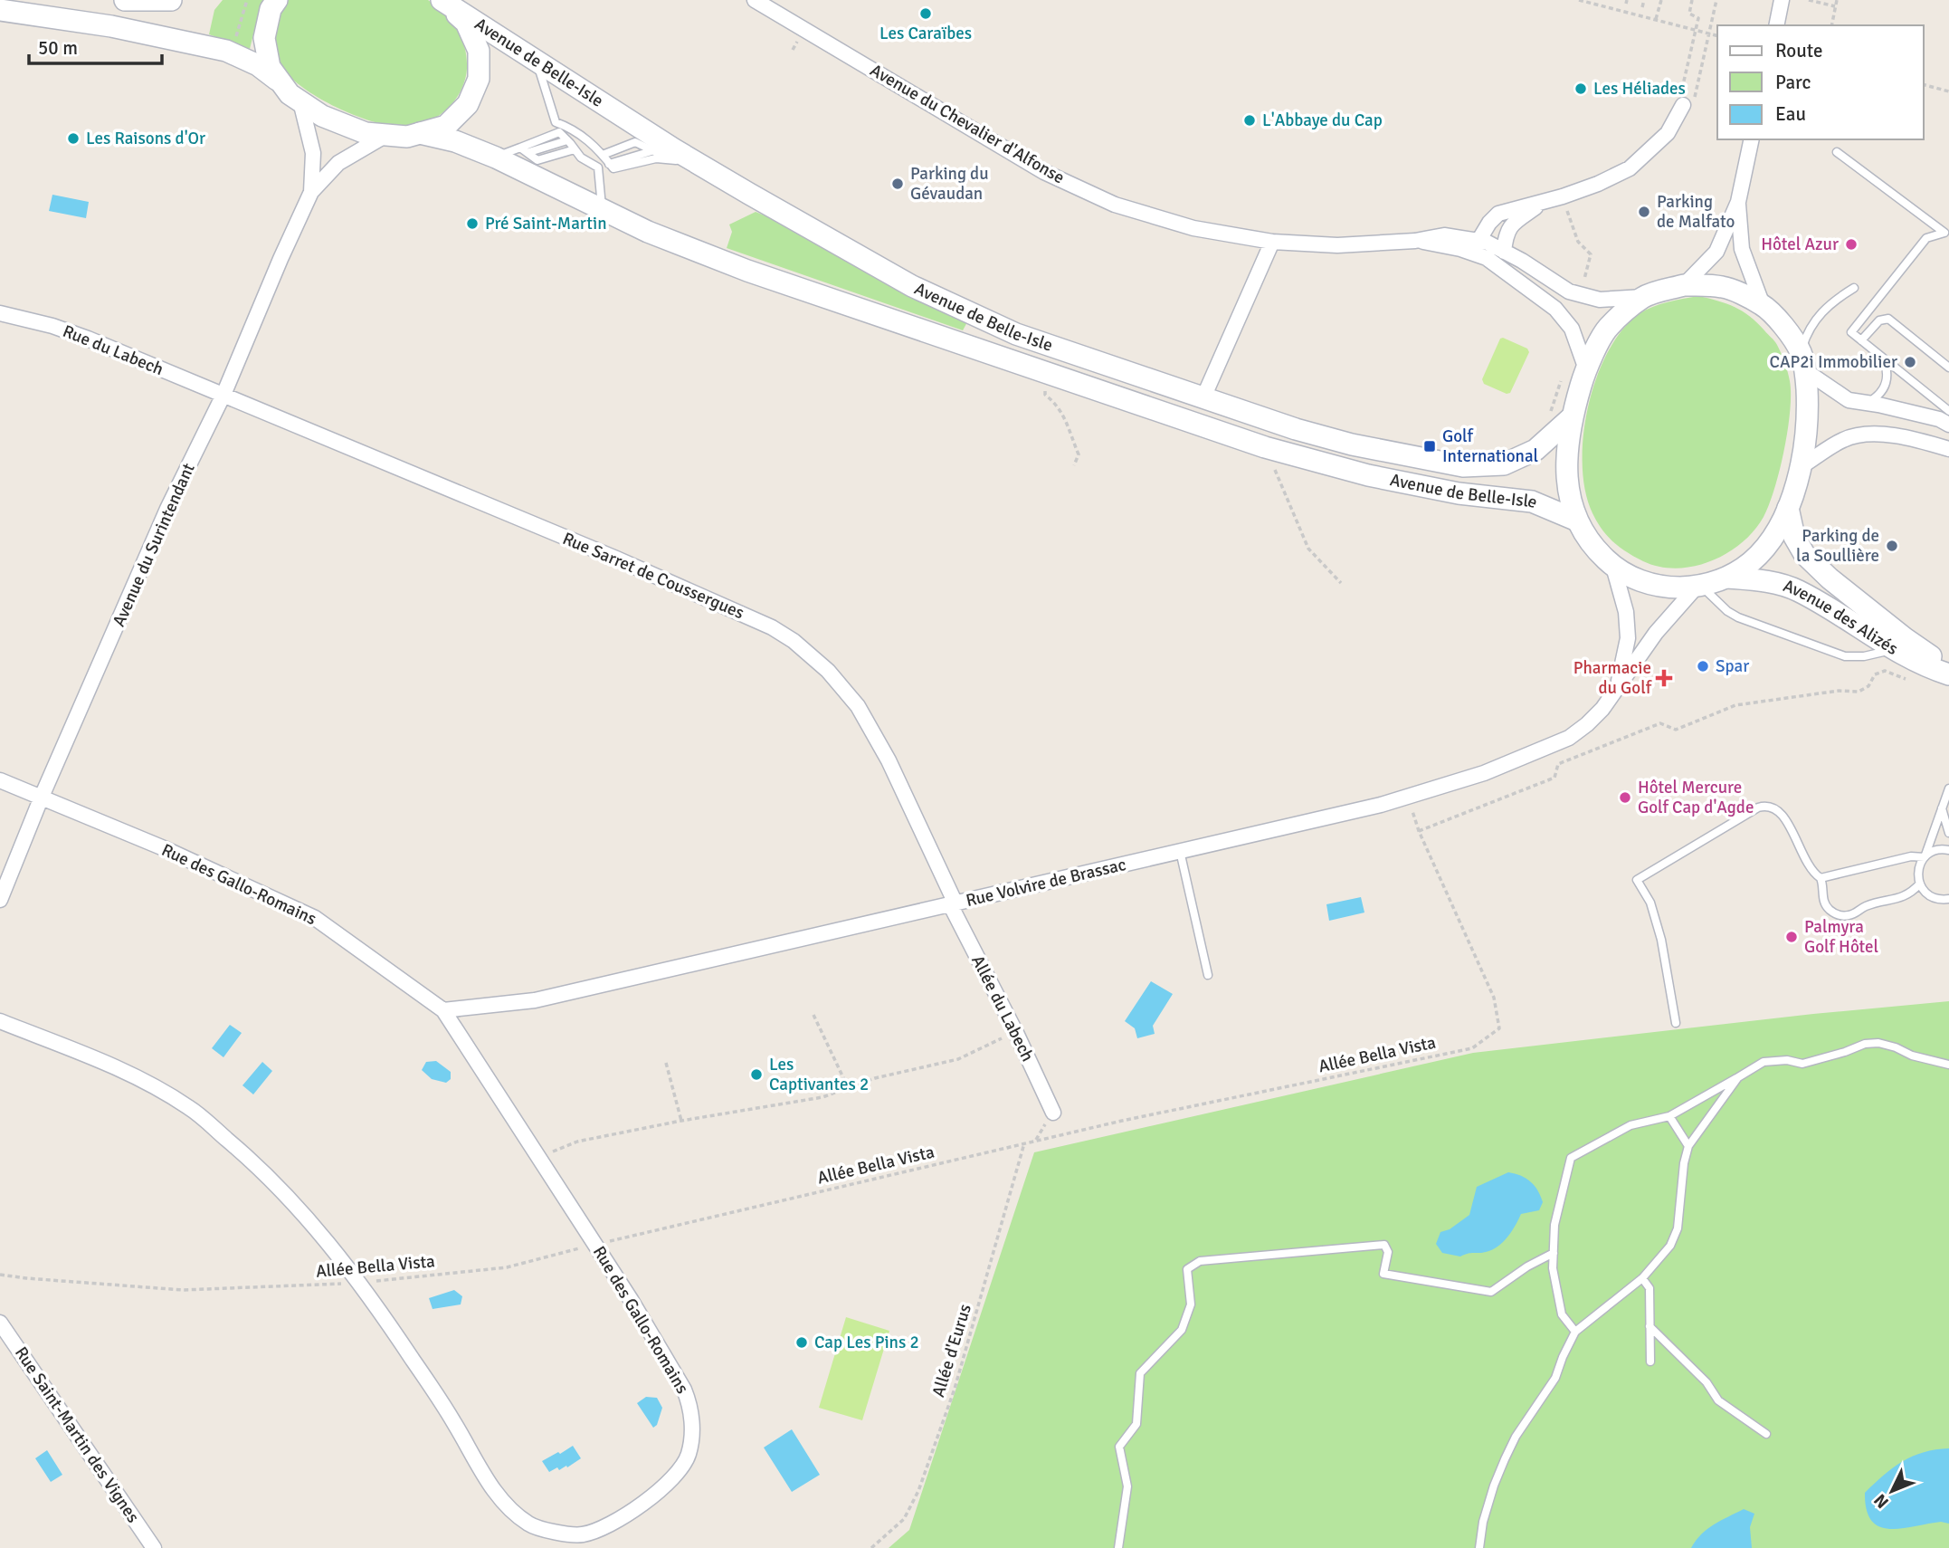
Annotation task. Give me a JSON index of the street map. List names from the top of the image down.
{
  "streets": {
    "street": [
      "Avenue de Belle-Isle",
      "Avenue du Chevalier d'Alfonse",
      "Rue du Labech",
      "Avenue du Surintendant",
      "Rue Sarret de Coussergues",
      "Avenue des Alizés",
      "Rue Volvire de Brassac",
      "Rue des Gallo-Romains",
      "Allée du Labech",
      "Rue Saint-Martin des Vignes"
    ],
    "path": ["Allée Bella Vista", "Allée d'Eurus"]
  },
  "crossings": [
    ["Rue du Labech", "Avenue du Surintendant"],
    ["Rue du Labech", "Rue Sarret de Coussergues"],
    ["Avenue du Surintendant", "Rue Sarret de Coussergues"],
    ["Avenue du Surintendant", "Rue des Gallo-Romains"],
    ["Rue Sarret de Coussergues", "Rue Volvire de Brassac"],
    ["Rue Sarret de Coussergues", "Allée du Labech"],
    ["Rue Volvire de Brassac", "Rue des Gallo-Romains"],
    ["Rue Volvire de Brassac", "Allée du Labech"],
    ["Rue Volvire de Brassac", "Allée Bella Vista"],
    ["Rue des Gallo-Romains", "Allée Bella Vista"],
    ["Allée Bella Vista", "Allée d'Eurus"]
  ],
  "places": {
    "other": [
      "Les Caraïbes",
      "Les Héliades",
      "L'Abbaye du Cap",
      "Les Raisons d'Or",
      "Parking du Gévaudan",
      "Parking de Malfato",
      "Pré Saint-Martin",
      "Hôtel Azur",
      "CAP2i Immobilier",
      "Parking de la Soullière",
      "Spar",
      "Hôtel Mercure Golf Cap d'Agde",
      "Palmyra Golf Hôtel",
      "Les Captivantes 2",
      "Cap Les Pins 2"
    ],
    "transit": ["Golf International"],
    "health": ["Pharmacie du Golf"]
  },
  "legend": ["Route", "Parc", "Eau"],
  "scale_bar": "50 m",
  "north": "bottom left"
}
